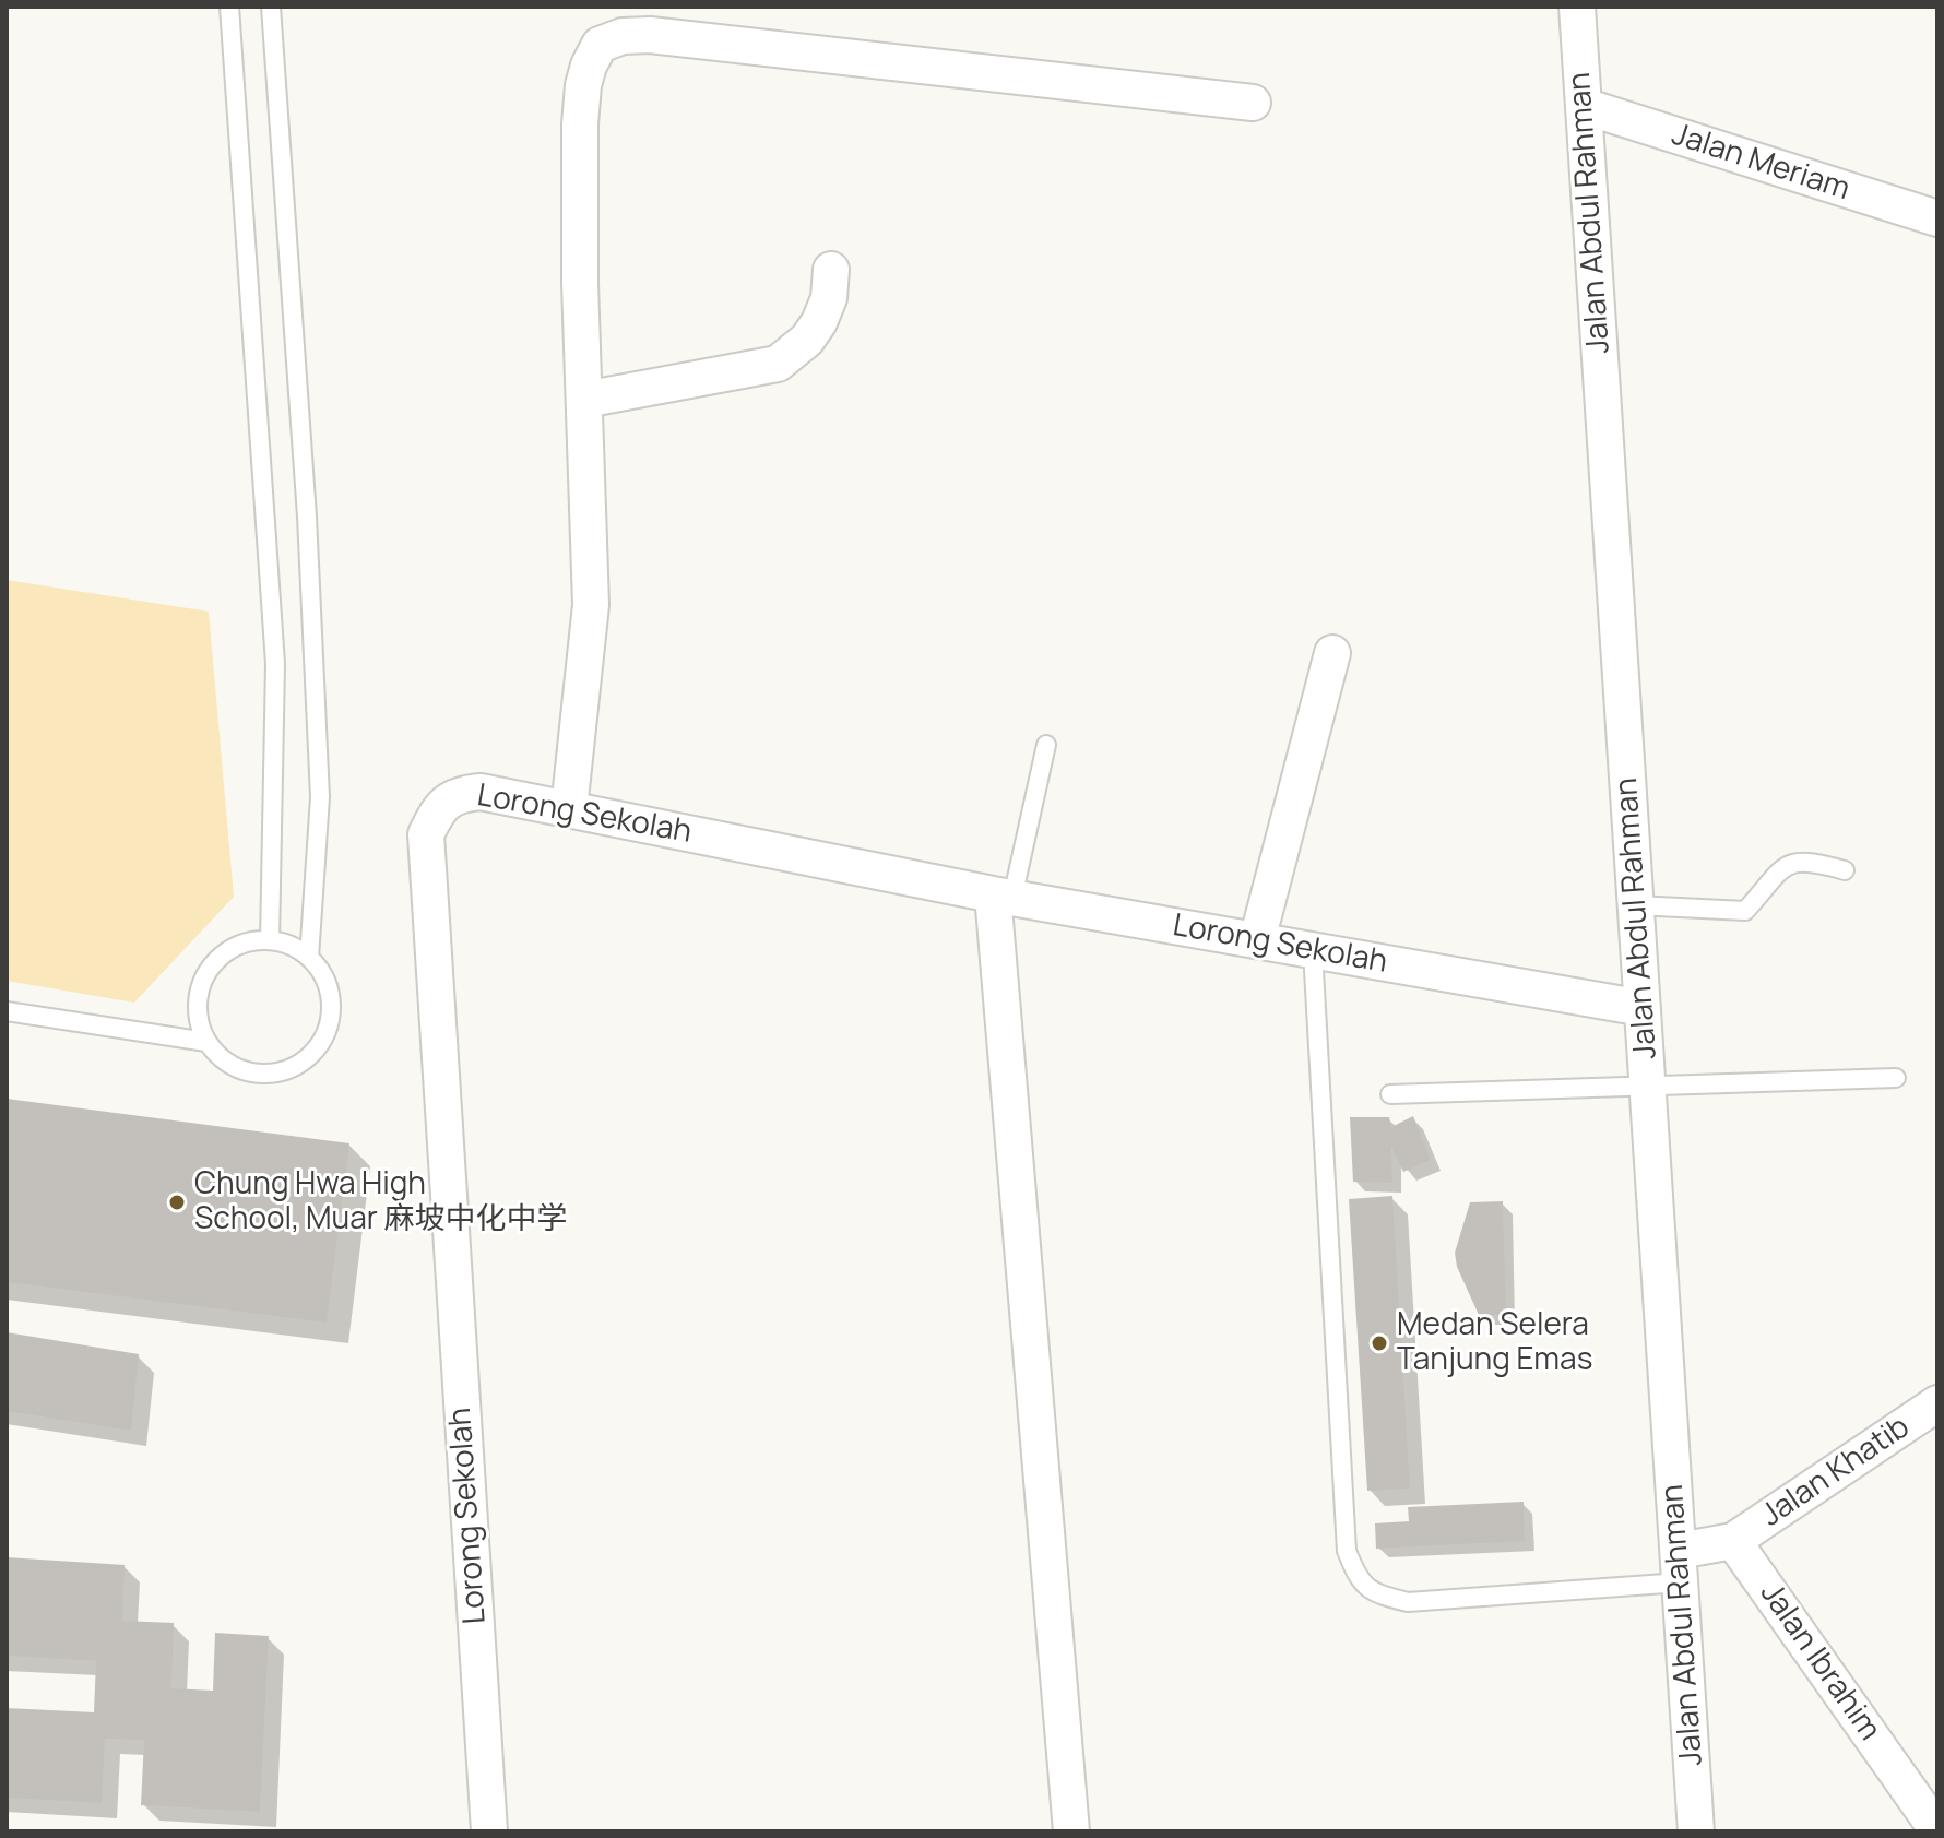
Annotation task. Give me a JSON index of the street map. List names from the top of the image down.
{
  "streets": {
    "street": [
      "Jalan Meriam",
      "Jalan Abdul Rahman",
      "Lorong Sekolah",
      "Jalan Khatib",
      "Jalan Ibrahim"
    ]
  },
  "crossings": [
    ["Jalan Meriam", "Jalan Abdul Rahman"],
    ["Jalan Abdul Rahman", "Lorong Sekolah"],
    ["Jalan Khatib", "Jalan Ibrahim"]
  ],
  "places": ["Chung Hwa High School, Muar 麻坡中化中学", "Medan Selera Tanjung Emas"]
}
